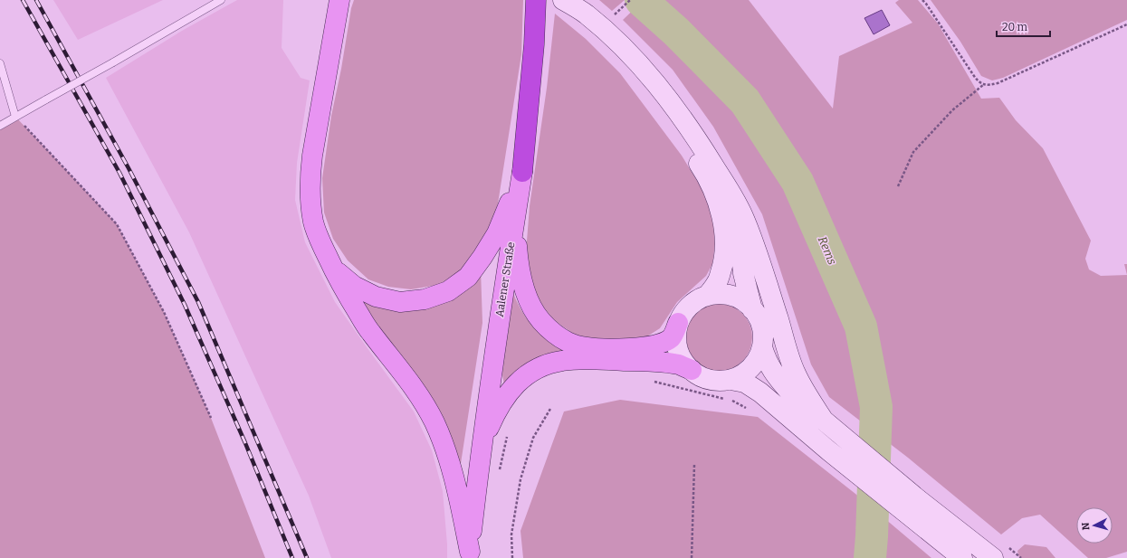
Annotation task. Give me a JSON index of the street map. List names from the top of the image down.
{
  "streets": {
    "highway": ["Aalener Straße"]
  },
  "water": ["Rems"],
  "scale_bar": "20 m",
  "north": "left"
}
